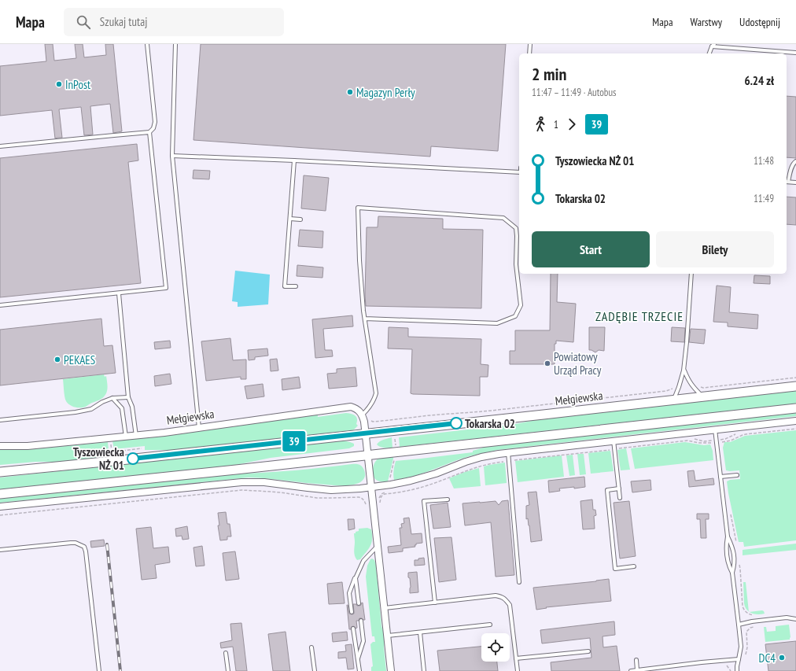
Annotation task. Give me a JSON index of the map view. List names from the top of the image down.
{
  "streets": {
    "main road": ["Mełgiewska"]
  },
  "districts": ["ZADĘBIE TRZECIE"],
  "places": [
    "InPost",
    "Magazyn Perły",
    "PEKAES",
    "Powiatowy Urząd Pracy",
    "Tokarska 02",
    "Tyszowiecka NŻ 01",
    "DC4"
  ],
  "lines": ["bus line 39"],
  "page": {
    "header": "Mapa",
    "search": "Szukaj tutaj",
    "nav": ["Mapa", "Warstwy", "Udostępnij"],
    "on_map": "39",
    "heading": ["2 min", "11:47 – 11:49 · Autobus", "6.24 zł"],
    "legs": ["1", "39"],
    "list": [
      {
        "name": "Tyszowiecka NŻ 01",
        "value": "11:48"
      },
      {
        "name": "Tokarska 02",
        "value": "11:49"
      }
    ],
    "buttons": ["Start", "Bilety"]
  }
}
